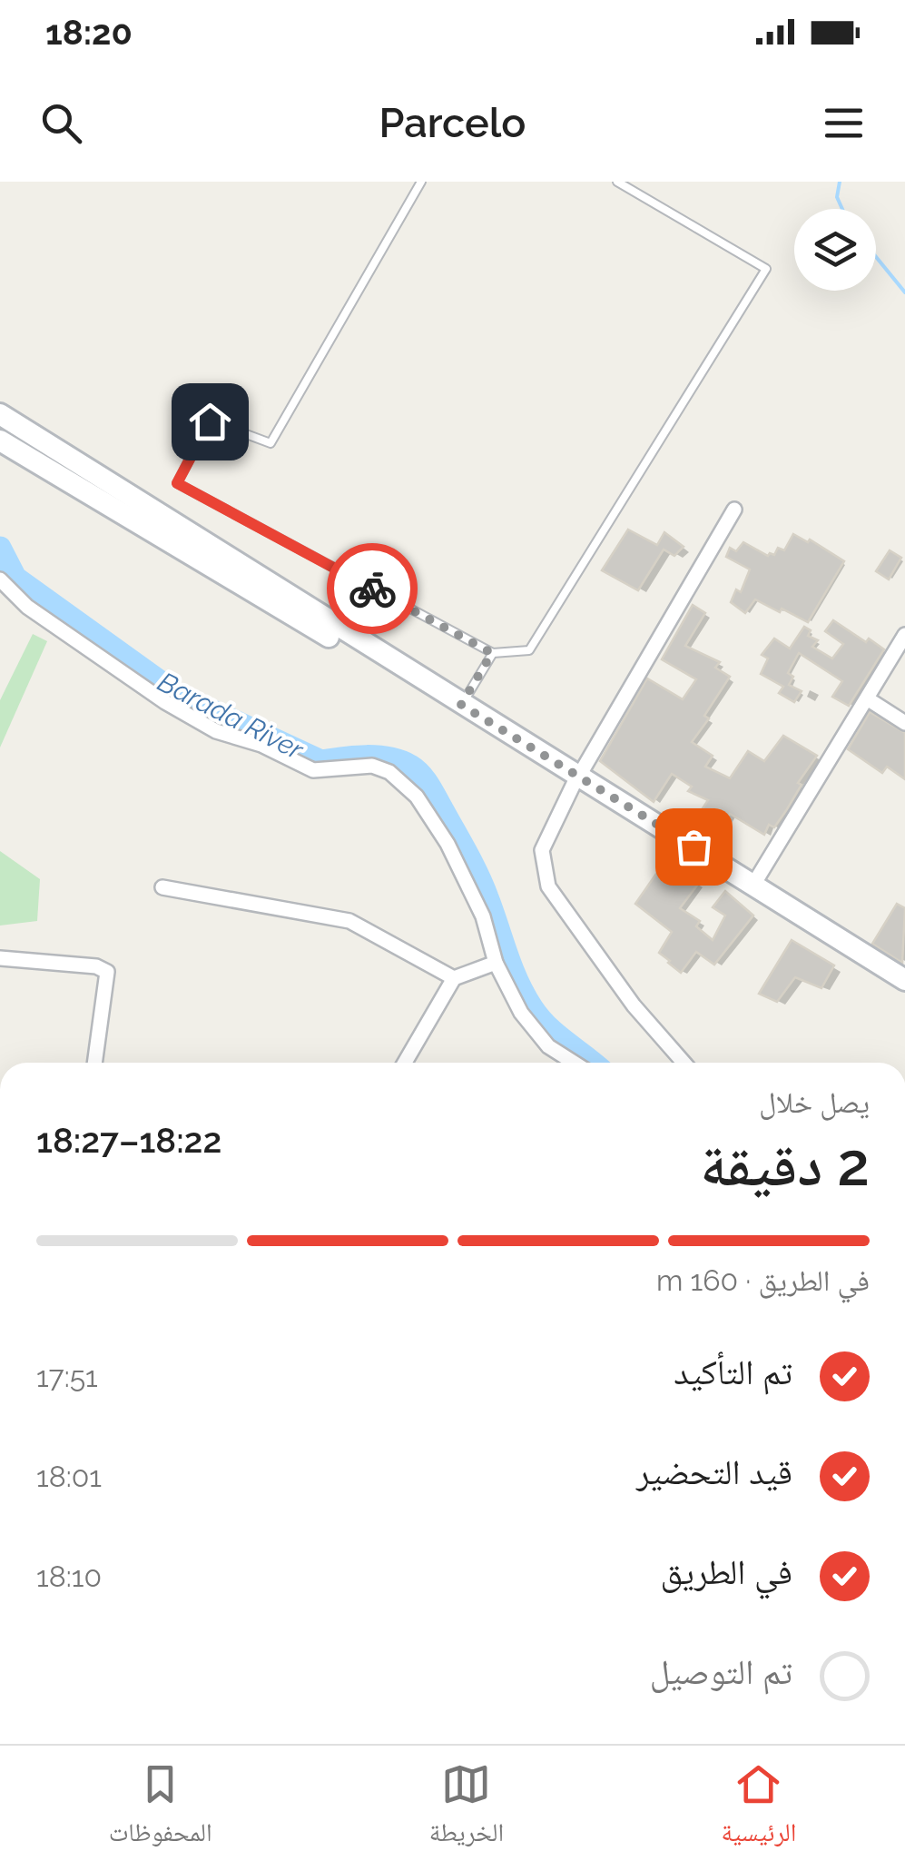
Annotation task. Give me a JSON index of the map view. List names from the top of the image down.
{
  "water": ["Barada River"],
  "page": {
    "status": "18:20",
    "header": "Parcelo",
    "heading": ["2 دقيقة", "يصل خلال", "18:22–18:27"],
    "bar": "في الطريق · 160 m",
    "list": [
      ["تم التأكيد", "17:51"],
      ["قيد التحضير", "18:01"],
      ["في الطريق", "18:10"],
      "تم التوصيل"
    ],
    "tabs": ["الرئيسية", "الخريطة", "المحفوظات"]
  }
}
